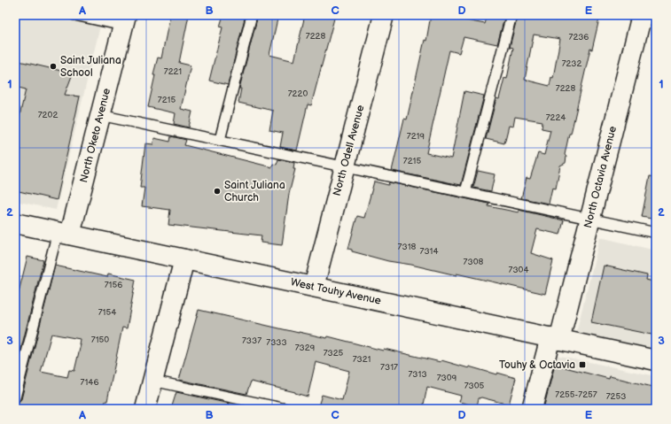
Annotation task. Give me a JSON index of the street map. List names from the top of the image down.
{
  "streets": {
    "street": [
      "North Oketo Avenue",
      "North Odell Avenue",
      "North Octavia Avenue",
      "West Touhy Avenue"
    ]
  },
  "crossings": [
    ["North Oketo Avenue", "West Touhy Avenue"],
    ["North Odell Avenue", "West Touhy Avenue"],
    ["North Octavia Avenue", "West Touhy Avenue"]
  ],
  "places": {
    "other": ["Saint Juliana School", "Saint Juliana Church"],
    "transit": ["Touhy & Octavia"]
  },
  "house_numbers": [
    "7228",
    "7236",
    "7232",
    "7221",
    "7228",
    "7220",
    "7215",
    "7202",
    "7224",
    "7219",
    "7215",
    "7318",
    "7314",
    "7308",
    "7304",
    "7156",
    "7154",
    "7150",
    "7337",
    "7333",
    "7329",
    "7325",
    "7321",
    "7317",
    "7313",
    "7309",
    "7146",
    "7305",
    "7255-7257",
    "7253"
  ],
  "grid": {
    "columns": [
      "A",
      "B",
      "C",
      "D",
      "E"
    ],
    "rows": ["1", "2", "3"]
  }
}
